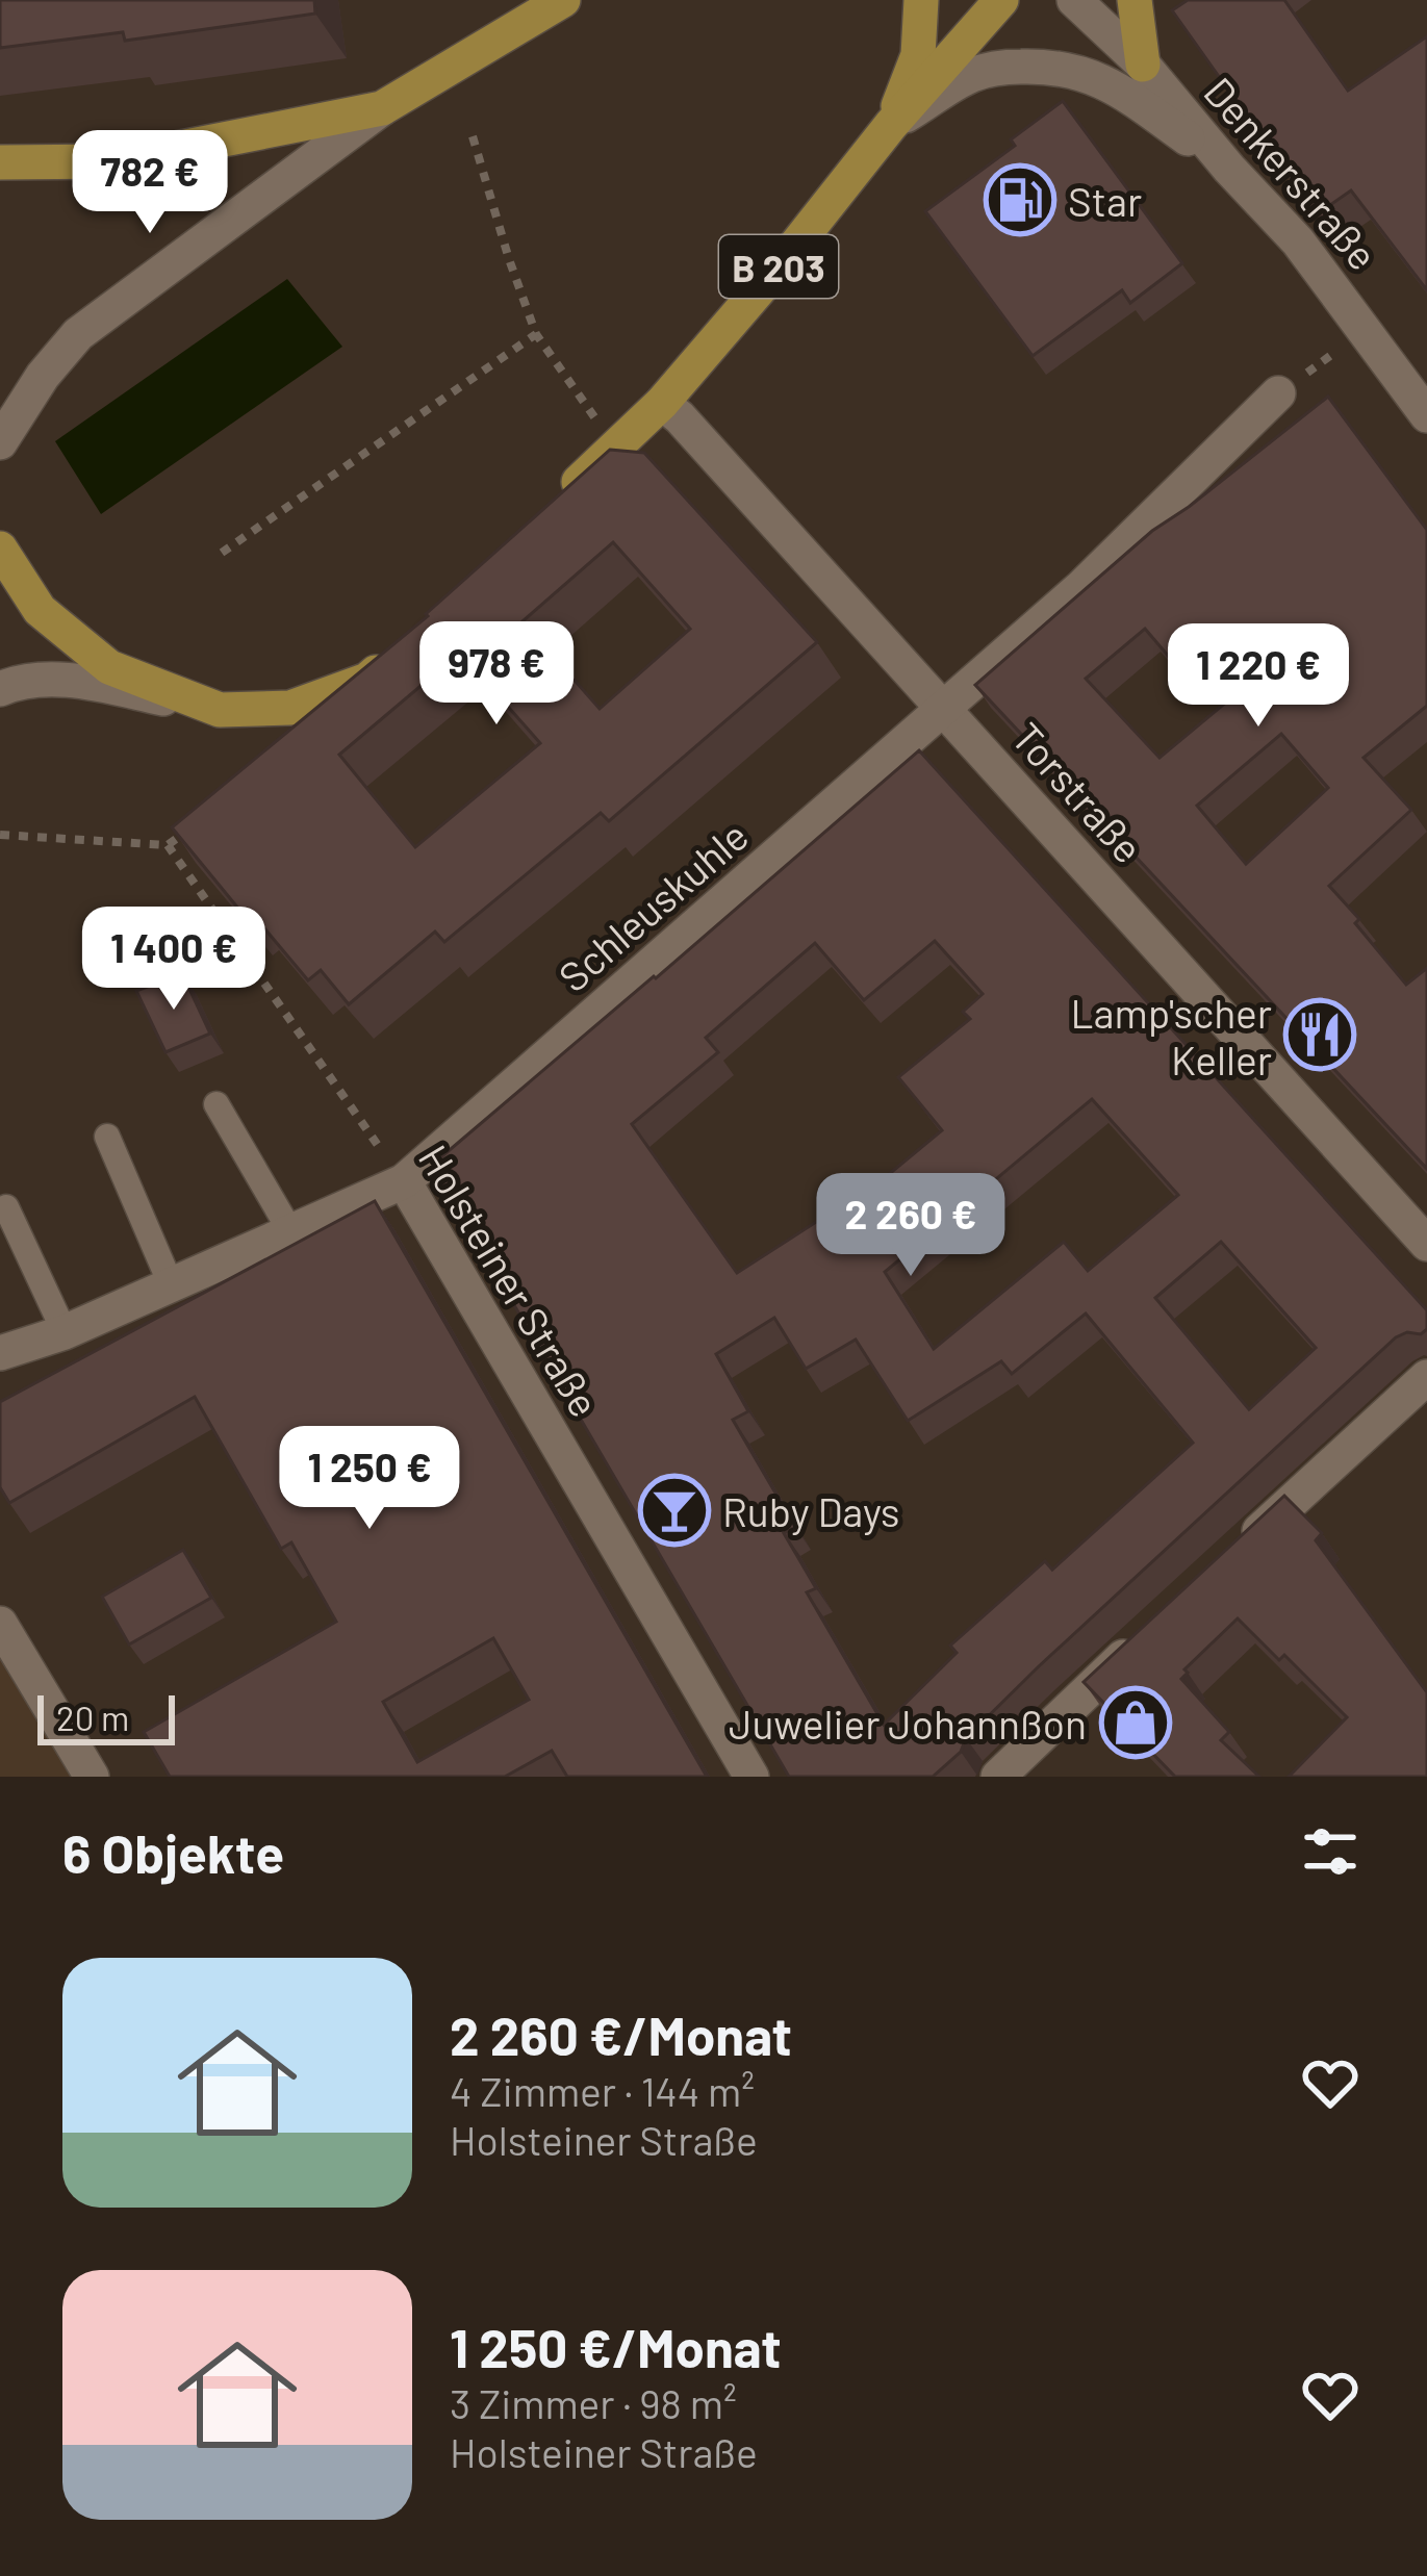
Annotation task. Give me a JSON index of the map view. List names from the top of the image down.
{
  "streets": {
    "main road": ["B 203"],
    "street": [
      "Denkerstraße",
      "Torstraße",
      "Schleuskuhle",
      "Holsteiner Straße"
    ]
  },
  "crossings": [
    ["B 203", "Torstraße"],
    ["Torstraße", "Schleuskuhle"],
    ["Schleuskuhle", "Holsteiner Straße"]
  ],
  "places": {
    "fuel station": ["Star"],
    "restaurant": ["Lamp'scher Keller"],
    "bar": ["Ruby Days"],
    "shop": ["Juwelier Johannßon"]
  },
  "scale_bar": "20 m",
  "page": {
    "price": [
      "782 €",
      "978 €",
      "1 220 €",
      "1 400 €",
      "2 260 €",
      "1 250 €"
    ],
    "scale": "20 m",
    "heading": "6 Objekte",
    "list": [
      {
        "name": "2 260 €/Monat",
        "note": "4 Zimmer · 144 m² · Holsteiner Straße"
      },
      {
        "name": "1 250 €/Monat",
        "note": "3 Zimmer · 98 m² · Holsteiner Straße"
      }
    ]
  }
}
